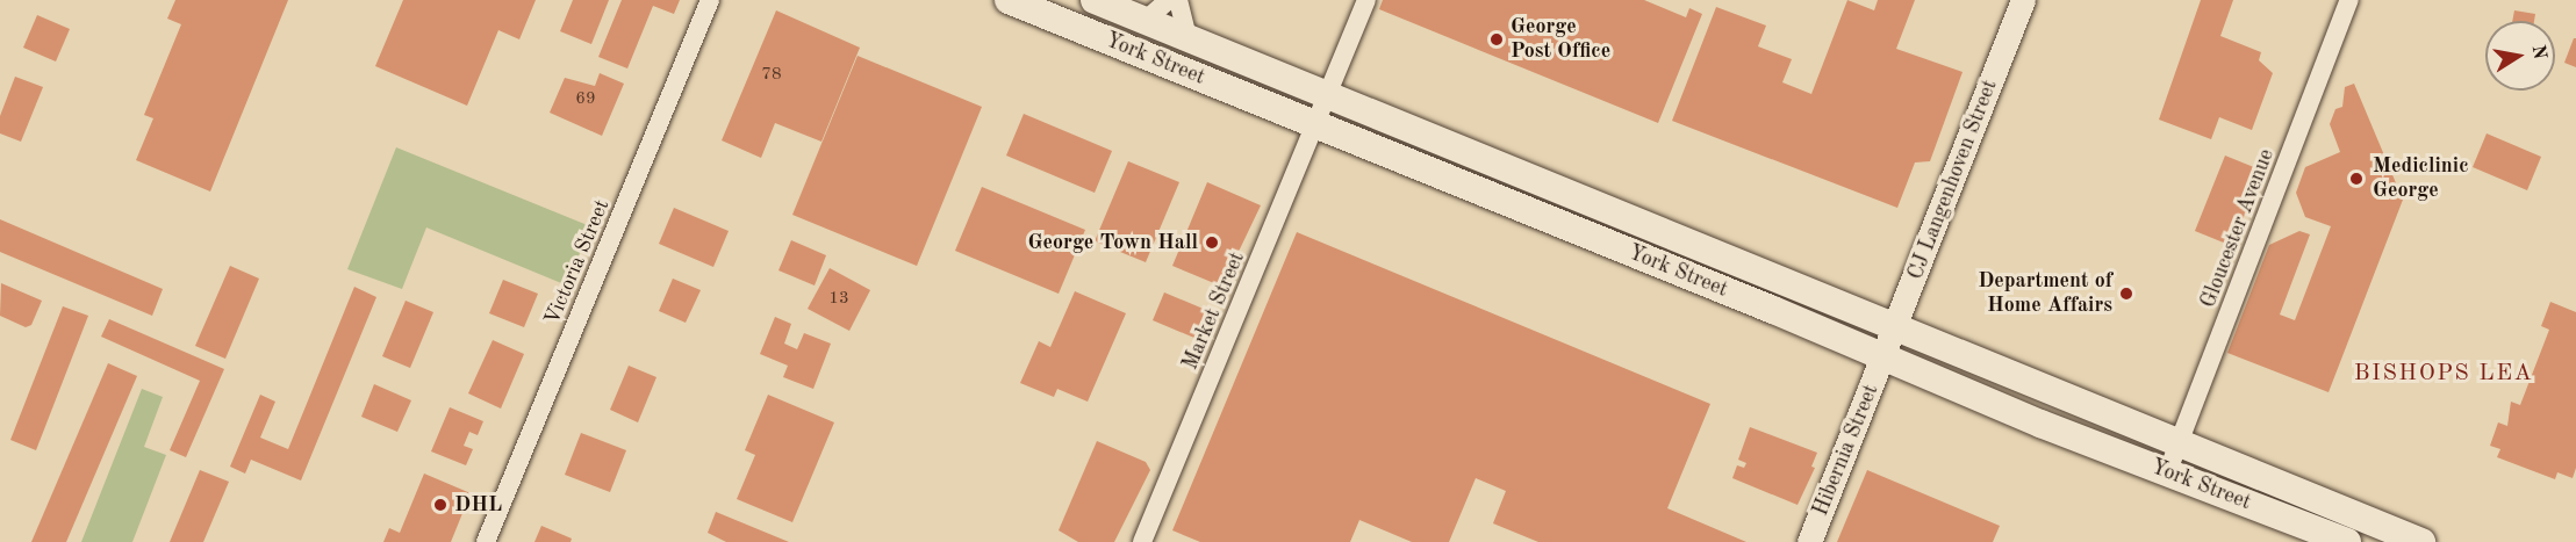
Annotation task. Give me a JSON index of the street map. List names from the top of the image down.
{
  "streets": {
    "main road": ["York Street"],
    "street": [
      "CJ Langenhoven Street",
      "Gloucester Avenue",
      "Victoria Street",
      "Market Street",
      "Hibernia Street"
    ]
  },
  "crossings": [
    ["York Street", "CJ Langenhoven Street"],
    ["York Street", "Gloucester Avenue"],
    ["York Street", "Market Street"],
    ["York Street", "Hibernia Street"],
    ["CJ Langenhoven Street", "Hibernia Street"]
  ],
  "districts": ["BISHOPS LEA"],
  "places": [
    "George Post Office",
    "Mediclinic George",
    "George Town Hall",
    "Department of Home Affairs",
    "DHL"
  ],
  "house_numbers": ["78", "69", "13"],
  "north": "right"
}
